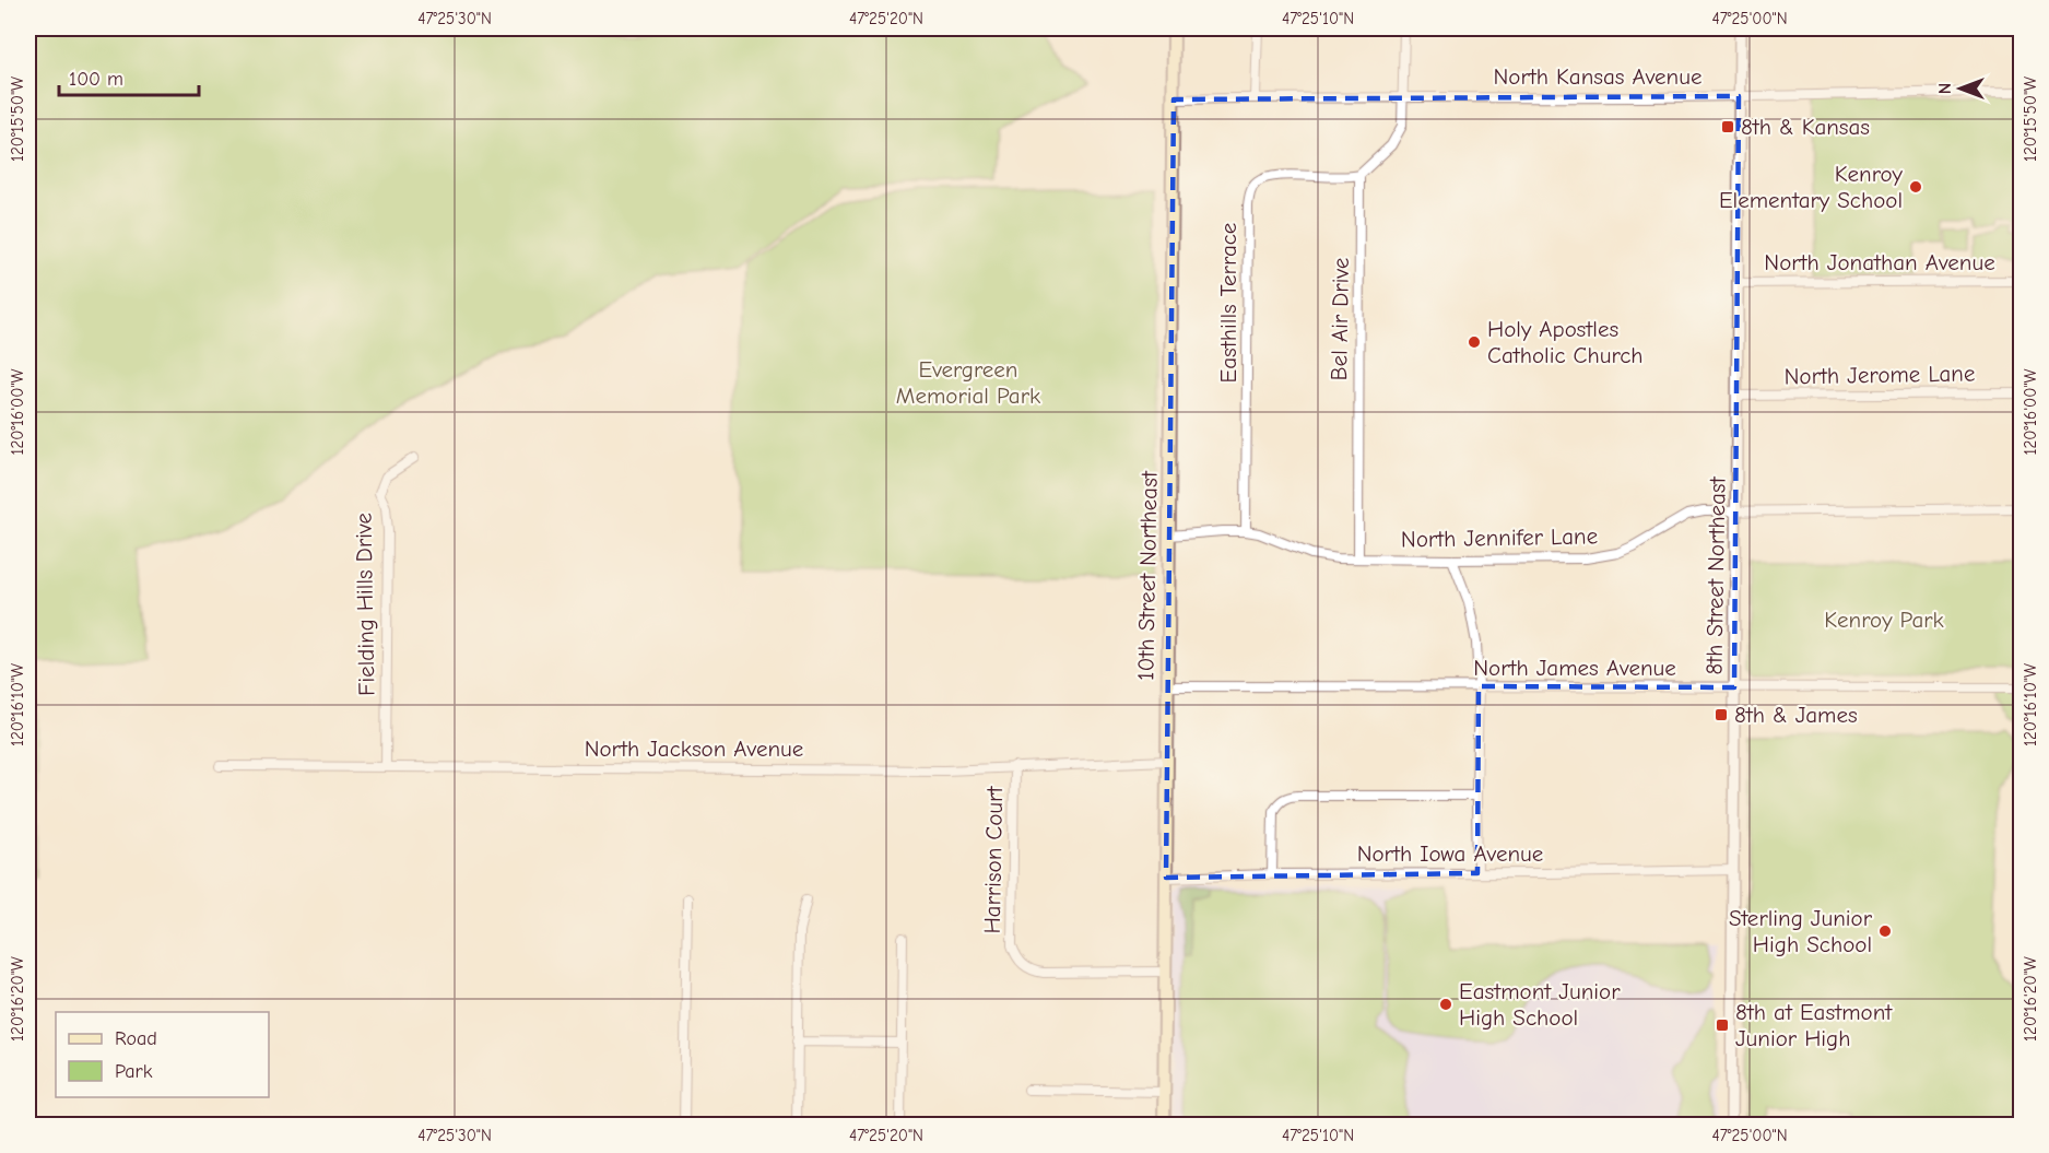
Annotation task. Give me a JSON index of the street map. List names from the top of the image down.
{
  "streets": {
    "main road": ["10th Street Northeast"],
    "street": [
      "North Kansas Avenue",
      "North Jonathan Avenue",
      "Easthills Terrace",
      "Bel Air Drive",
      "North Jerome Lane",
      "North Jennifer Lane",
      "8th Street Northeast",
      "Fielding Hills Drive",
      "North James Avenue",
      "North Jackson Avenue",
      "North Iowa Avenue",
      "Harrison Court"
    ]
  },
  "crossings": [
    ["North Kansas Avenue", "10th Street Northeast"],
    ["North Kansas Avenue", "8th Street Northeast"],
    ["North Jonathan Avenue", "8th Street Northeast"],
    ["Easthills Terrace", "Bel Air Drive"],
    ["Easthills Terrace", "North Jennifer Lane"],
    ["Bel Air Drive", "North Jennifer Lane"],
    ["North Jerome Lane", "8th Street Northeast"],
    ["North Jennifer Lane", "10th Street Northeast"],
    ["North Jennifer Lane", "8th Street Northeast"],
    ["10th Street Northeast", "North James Avenue"],
    ["10th Street Northeast", "North Jackson Avenue"],
    ["10th Street Northeast", "North Iowa Avenue"],
    ["10th Street Northeast", "Harrison Court"],
    ["8th Street Northeast", "North James Avenue"],
    ["8th Street Northeast", "North Iowa Avenue"],
    ["Fielding Hills Drive", "North Jackson Avenue"],
    ["North Jackson Avenue", "Harrison Court"]
  ],
  "parks": ["Evergreen Memorial Park", "Kenroy Park"],
  "places": {
    "transit": ["8th & Kansas", "8th & James", "8th at Eastmont Junior High"],
    "other": [
      "Kenroy Elementary School",
      "Holy Apostles Catholic Church",
      "Sterling Junior High School",
      "Eastmont Junior High School"
    ]
  },
  "legend": ["Road", "Park"],
  "scale_bar": "100 m",
  "north": "left",
  "coordinates": [
    "47°25'30\"N",
    "47°25'20\"N",
    "47°25'10\"N",
    "47°25'00\"N",
    "120°15'50\"W",
    "120°16'00\"W",
    "120°16'10\"W",
    "120°16'20\"W"
  ]
}
